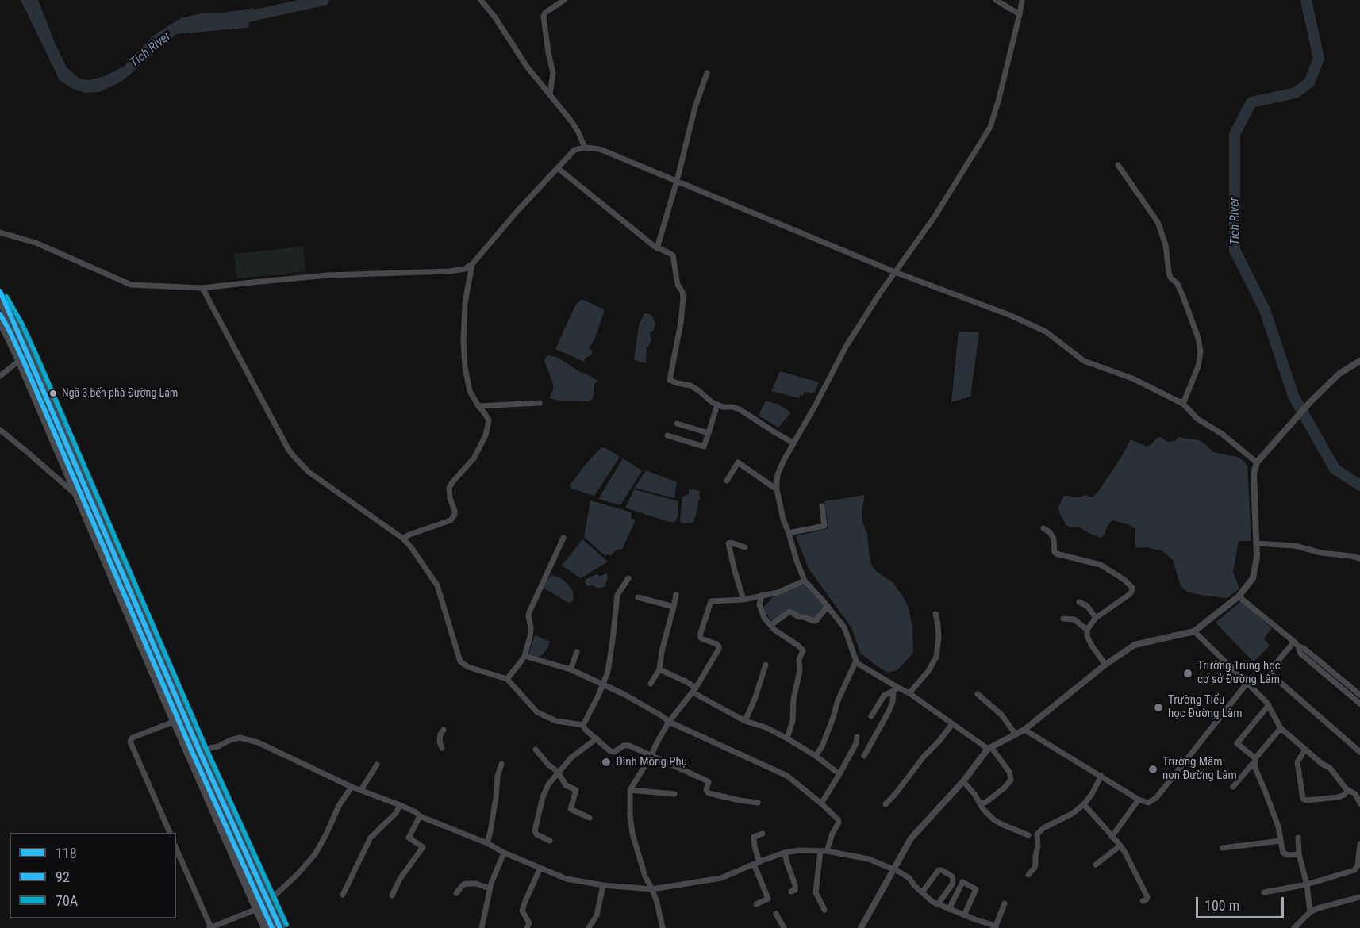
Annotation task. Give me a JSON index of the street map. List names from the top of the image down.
{
  "water": ["Tich River"],
  "places": [
    "Ngã 3 bến phà Đường Lâm",
    "Trường Trung học cơ sở Đường Lâm",
    "Trường Tiểu học Đường Lâm",
    "Đình Mông Phụ",
    "Trường Mầm non Đường Lâm"
  ],
  "lines": ["transit line 118", "transit line 70A", "transit line 92"],
  "legend": ["118", "92", "70A"],
  "scale_bar": "100 m"
}
